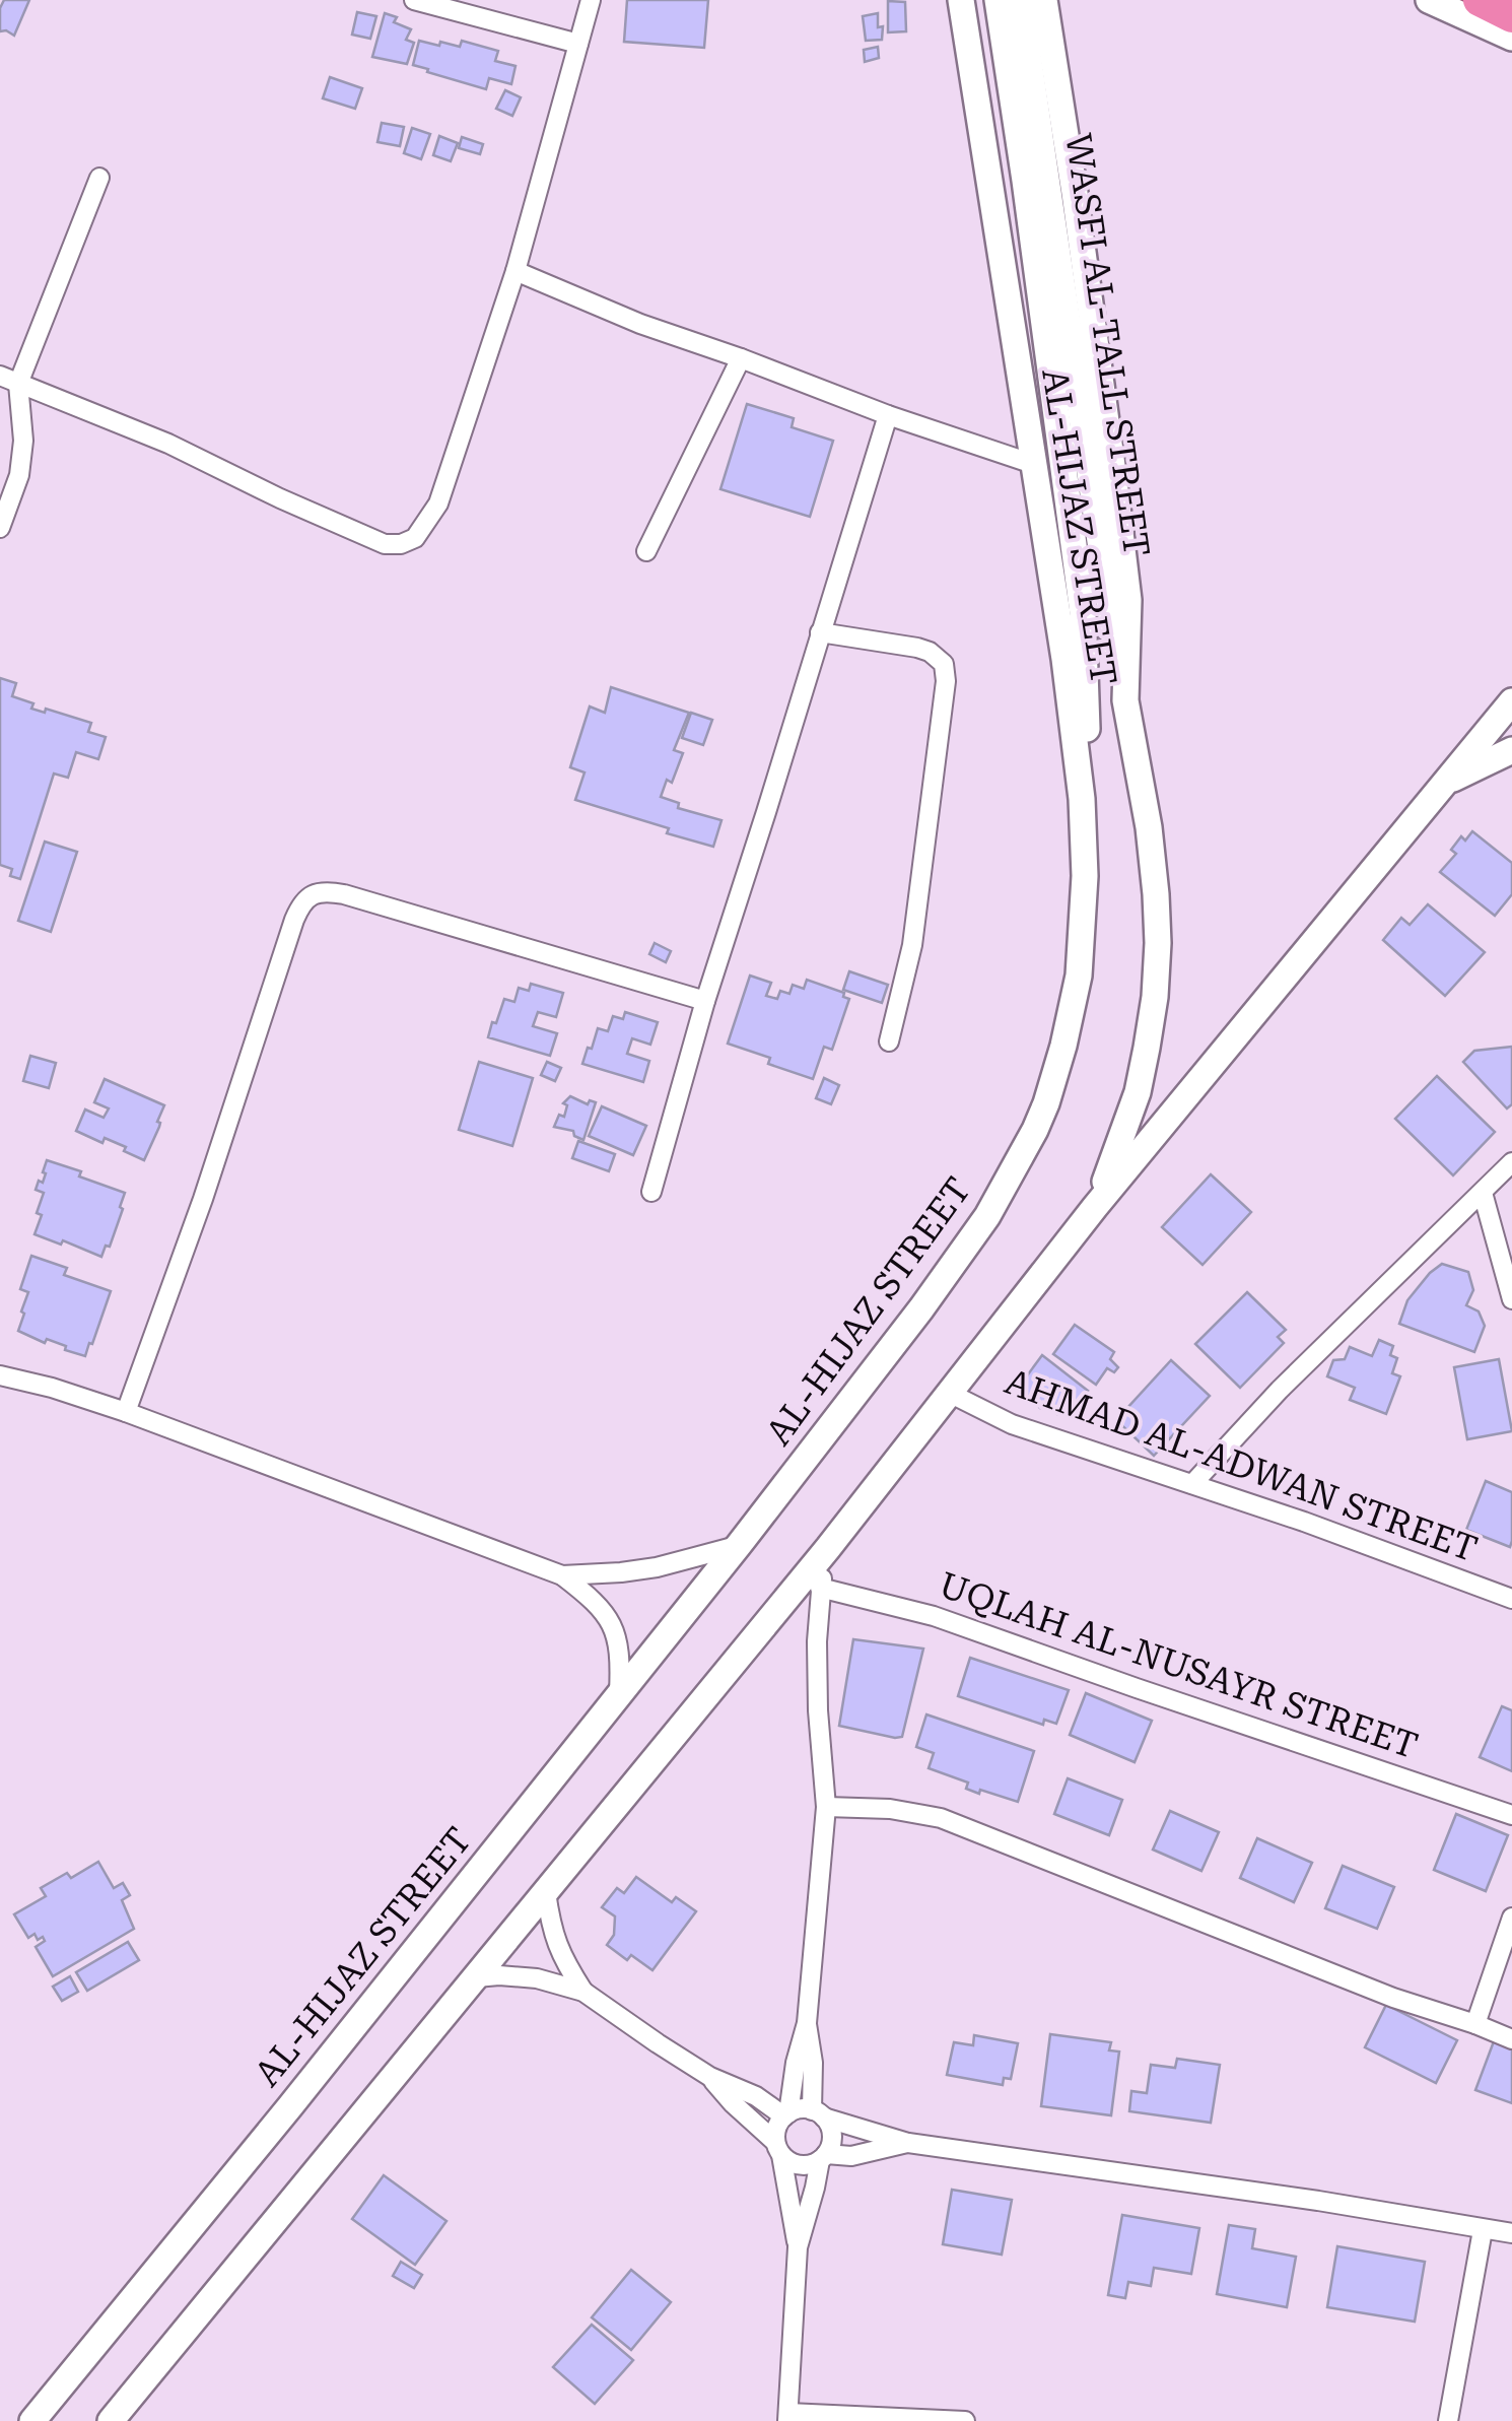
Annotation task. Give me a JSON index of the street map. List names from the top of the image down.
{
  "streets": {
    "main road": ["WASFI AL-TALL STREET", "AL-HIJAZ STREET"],
    "street": ["AHMAD AL-ADWAN STREET", "UQLAH AL-NUSAYR STREET"]
  },
  "crossings": [
    ["WASFI AL-TALL STREET", "AL-HIJAZ STREET"],
    ["AL-HIJAZ STREET", "AHMAD AL-ADWAN STREET"]
  ]
}
